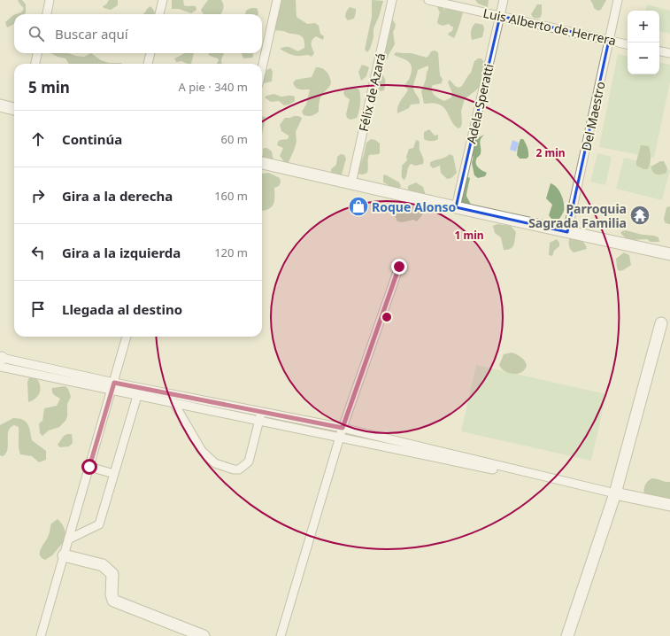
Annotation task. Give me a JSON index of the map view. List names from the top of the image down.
{
  "streets": {
    "street": [
      "Luis Alberto de Herrera",
      "Félix de Azará",
      "Adela Speratti",
      "Del Maestro"
    ]
  },
  "crossings": [
    ["Luis Alberto de Herrera", "Adela Speratti"],
    ["Luis Alberto de Herrera", "Del Maestro"]
  ],
  "places": {
    "shop": ["Roque Alonso"],
    "temple": ["Parroquia Sagrada Familia"]
  },
  "page": {
    "map_buttons": ["+", "−"],
    "search": "Buscar aquí",
    "heading": ["5 min", "A pie · 340 m"],
    "list": [
      ["Continúa", "60 m"],
      ["Gira a la derecha", "160 m"],
      ["Gira a la izquierda", "120 m"],
      "Llegada al destino"
    ]
  },
  "rings": ["2 min", "1 min"]
}
